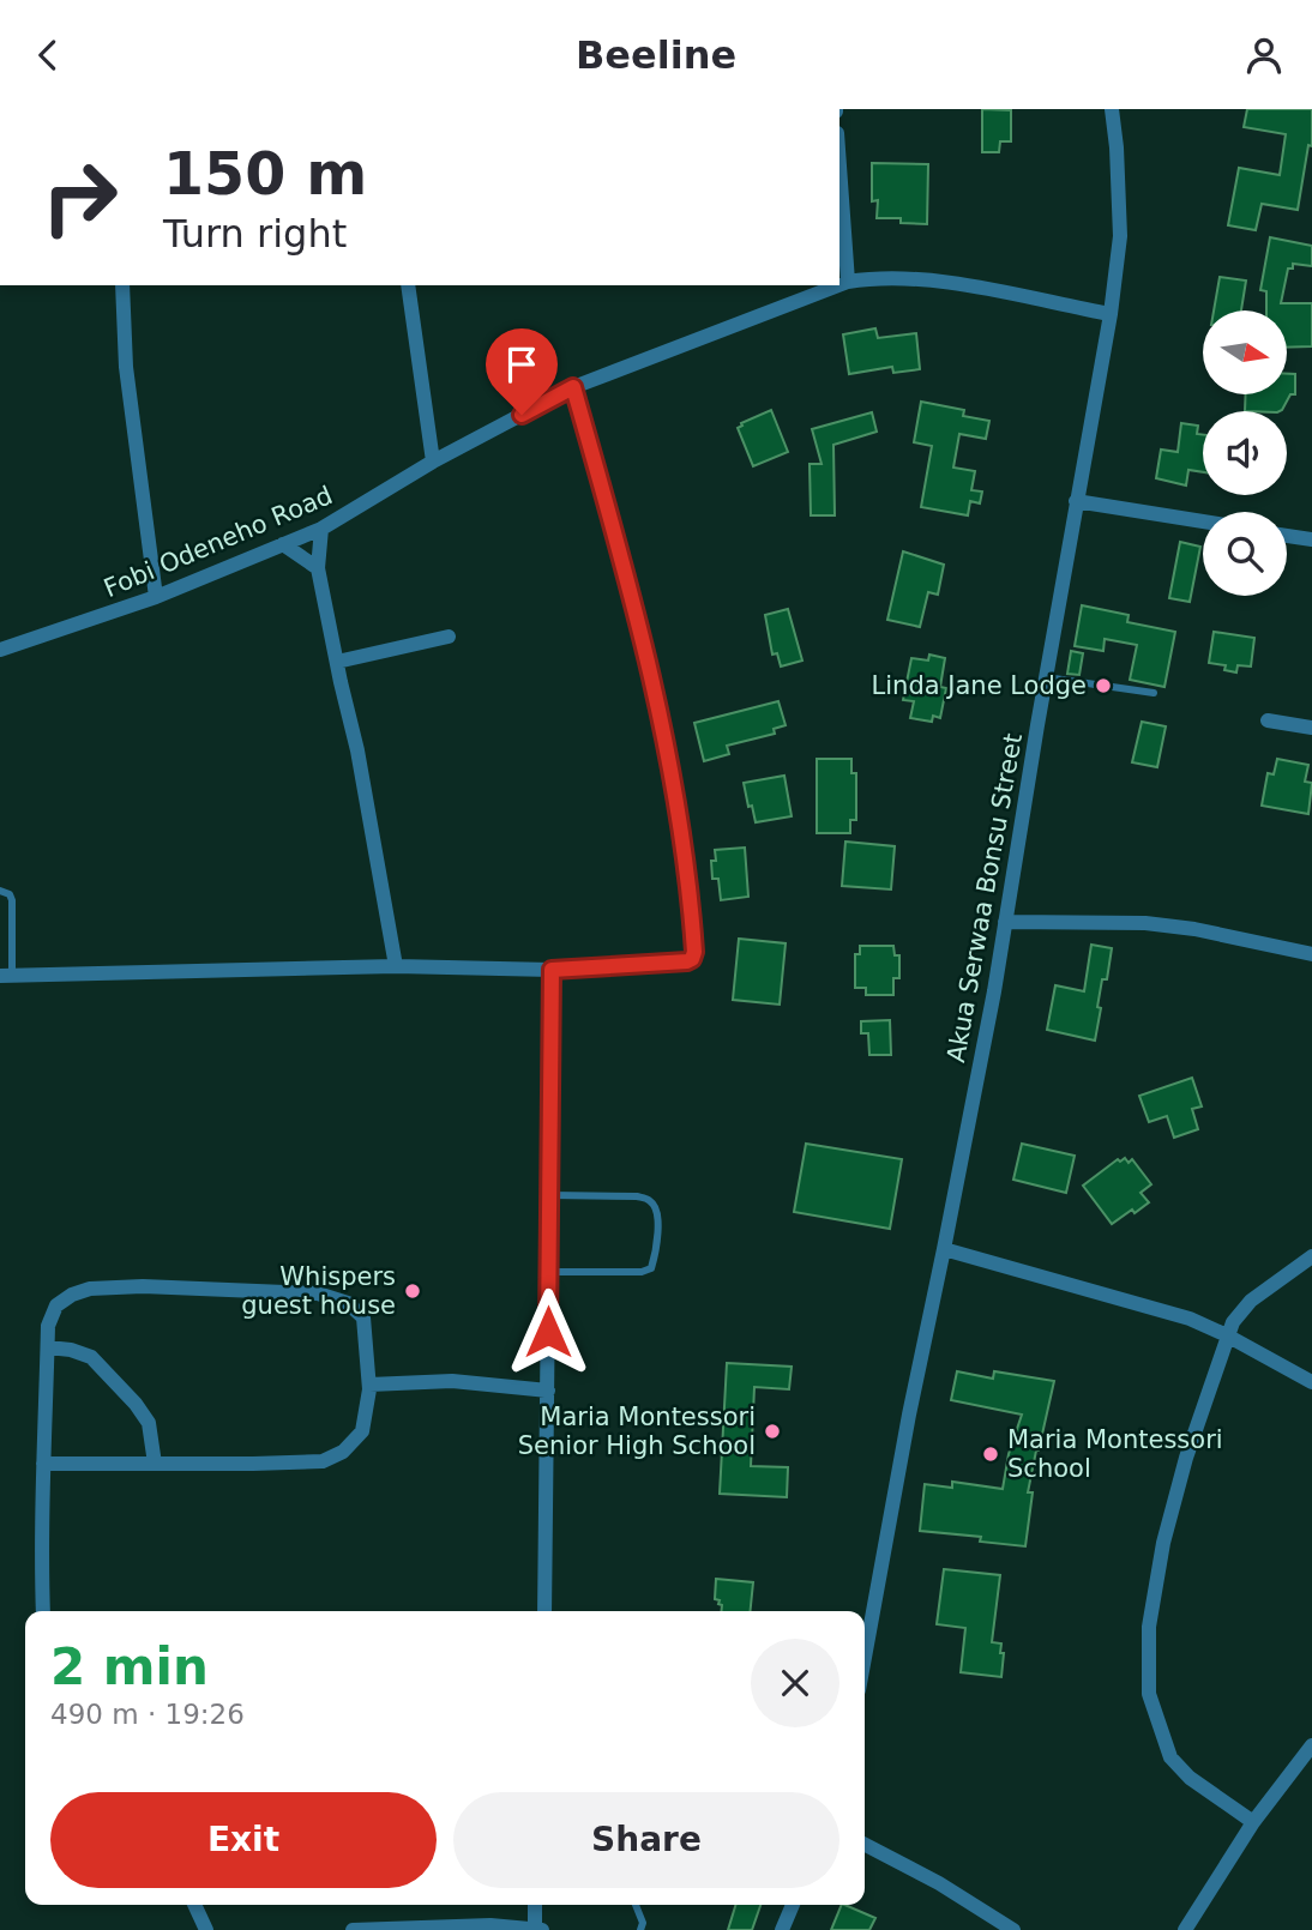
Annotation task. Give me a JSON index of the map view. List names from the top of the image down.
{
  "streets": {
    "street": ["Fobi Odeneho Road", "Akua Serwaa Bonsu Street"]
  },
  "crossings": [
    ["Fobi Odeneho Road", "Akua Serwaa Bonsu Street"]
  ],
  "places": [
    "Linda Jane Lodge",
    "Whispers guest house",
    "Maria Montessori Senior High School",
    "Maria Montessori School"
  ],
  "north": "right",
  "page": {
    "header": "Beeline",
    "turn": ["150 m", "Turn right"],
    "heading": ["2 min", "490 m · 19:26"],
    "buttons": ["Exit", "Share"]
  }
}
